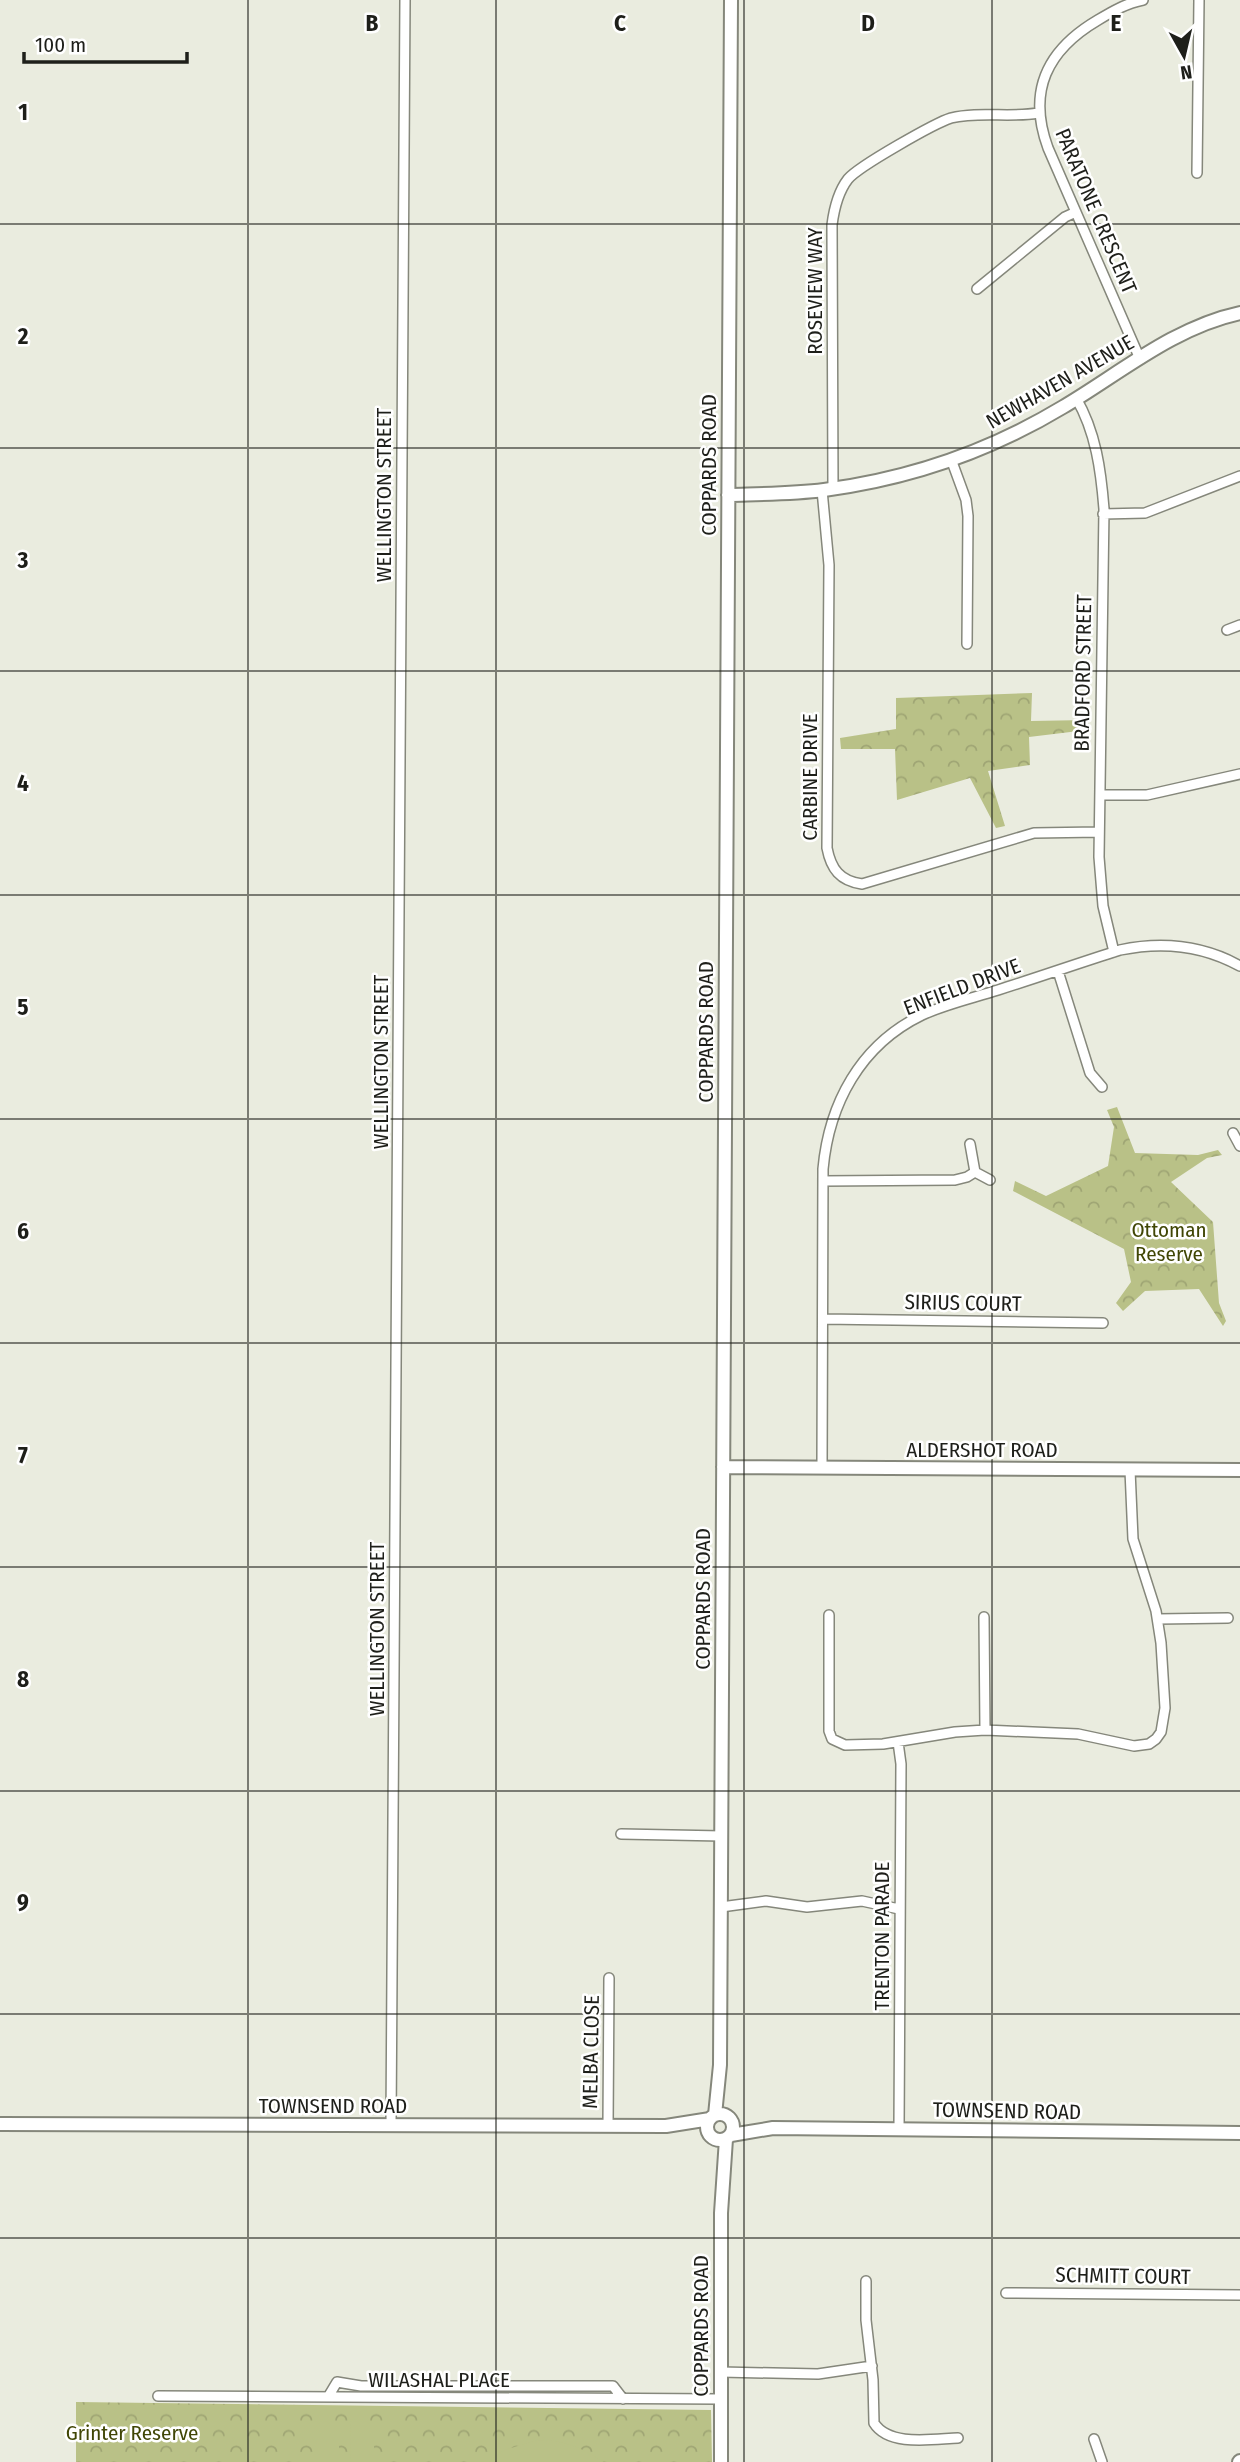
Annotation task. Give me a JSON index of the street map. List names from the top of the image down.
{
  "streets": {
    "street": [
      "PARATONE CRESCENT",
      "ROSEVIEW WAY",
      "NEWHAVEN AVENUE",
      "COPPARDS ROAD",
      "WELLINGTON STREET",
      "BRADFORD STREET",
      "CARBINE DRIVE",
      "ENFIELD DRIVE",
      "SIRIUS COURT",
      "ALDERSHOT ROAD",
      "TRENTON PARADE",
      "MELBA CLOSE",
      "TOWNSEND ROAD",
      "SCHMITT COURT",
      "WILASHAL PLACE"
    ]
  },
  "crossings": [
    ["PARATONE CRESCENT", "ROSEVIEW WAY"],
    ["PARATONE CRESCENT", "NEWHAVEN AVENUE"],
    ["ROSEVIEW WAY", "NEWHAVEN AVENUE"],
    ["ROSEVIEW WAY", "CARBINE DRIVE"],
    ["NEWHAVEN AVENUE", "COPPARDS ROAD"],
    ["NEWHAVEN AVENUE", "BRADFORD STREET"],
    ["NEWHAVEN AVENUE", "CARBINE DRIVE"],
    ["COPPARDS ROAD", "ALDERSHOT ROAD"],
    ["COPPARDS ROAD", "TOWNSEND ROAD"],
    ["COPPARDS ROAD", "WILASHAL PLACE"],
    ["WELLINGTON STREET", "TOWNSEND ROAD"],
    ["BRADFORD STREET", "CARBINE DRIVE"],
    ["BRADFORD STREET", "ENFIELD DRIVE"],
    ["ENFIELD DRIVE", "SIRIUS COURT"],
    ["ENFIELD DRIVE", "ALDERSHOT ROAD"],
    ["TRENTON PARADE", "TOWNSEND ROAD"],
    ["MELBA CLOSE", "TOWNSEND ROAD"]
  ],
  "parks": ["Ottoman Reserve", "Grinter Reserve"],
  "scale_bar": "100 m",
  "north": "bottom",
  "grid": {
    "columns": [
      "B",
      "C",
      "D",
      "E"
    ],
    "rows": [
      "1",
      "2",
      "3",
      "4",
      "5",
      "6",
      "7",
      "8",
      "9"
    ]
  }
}
